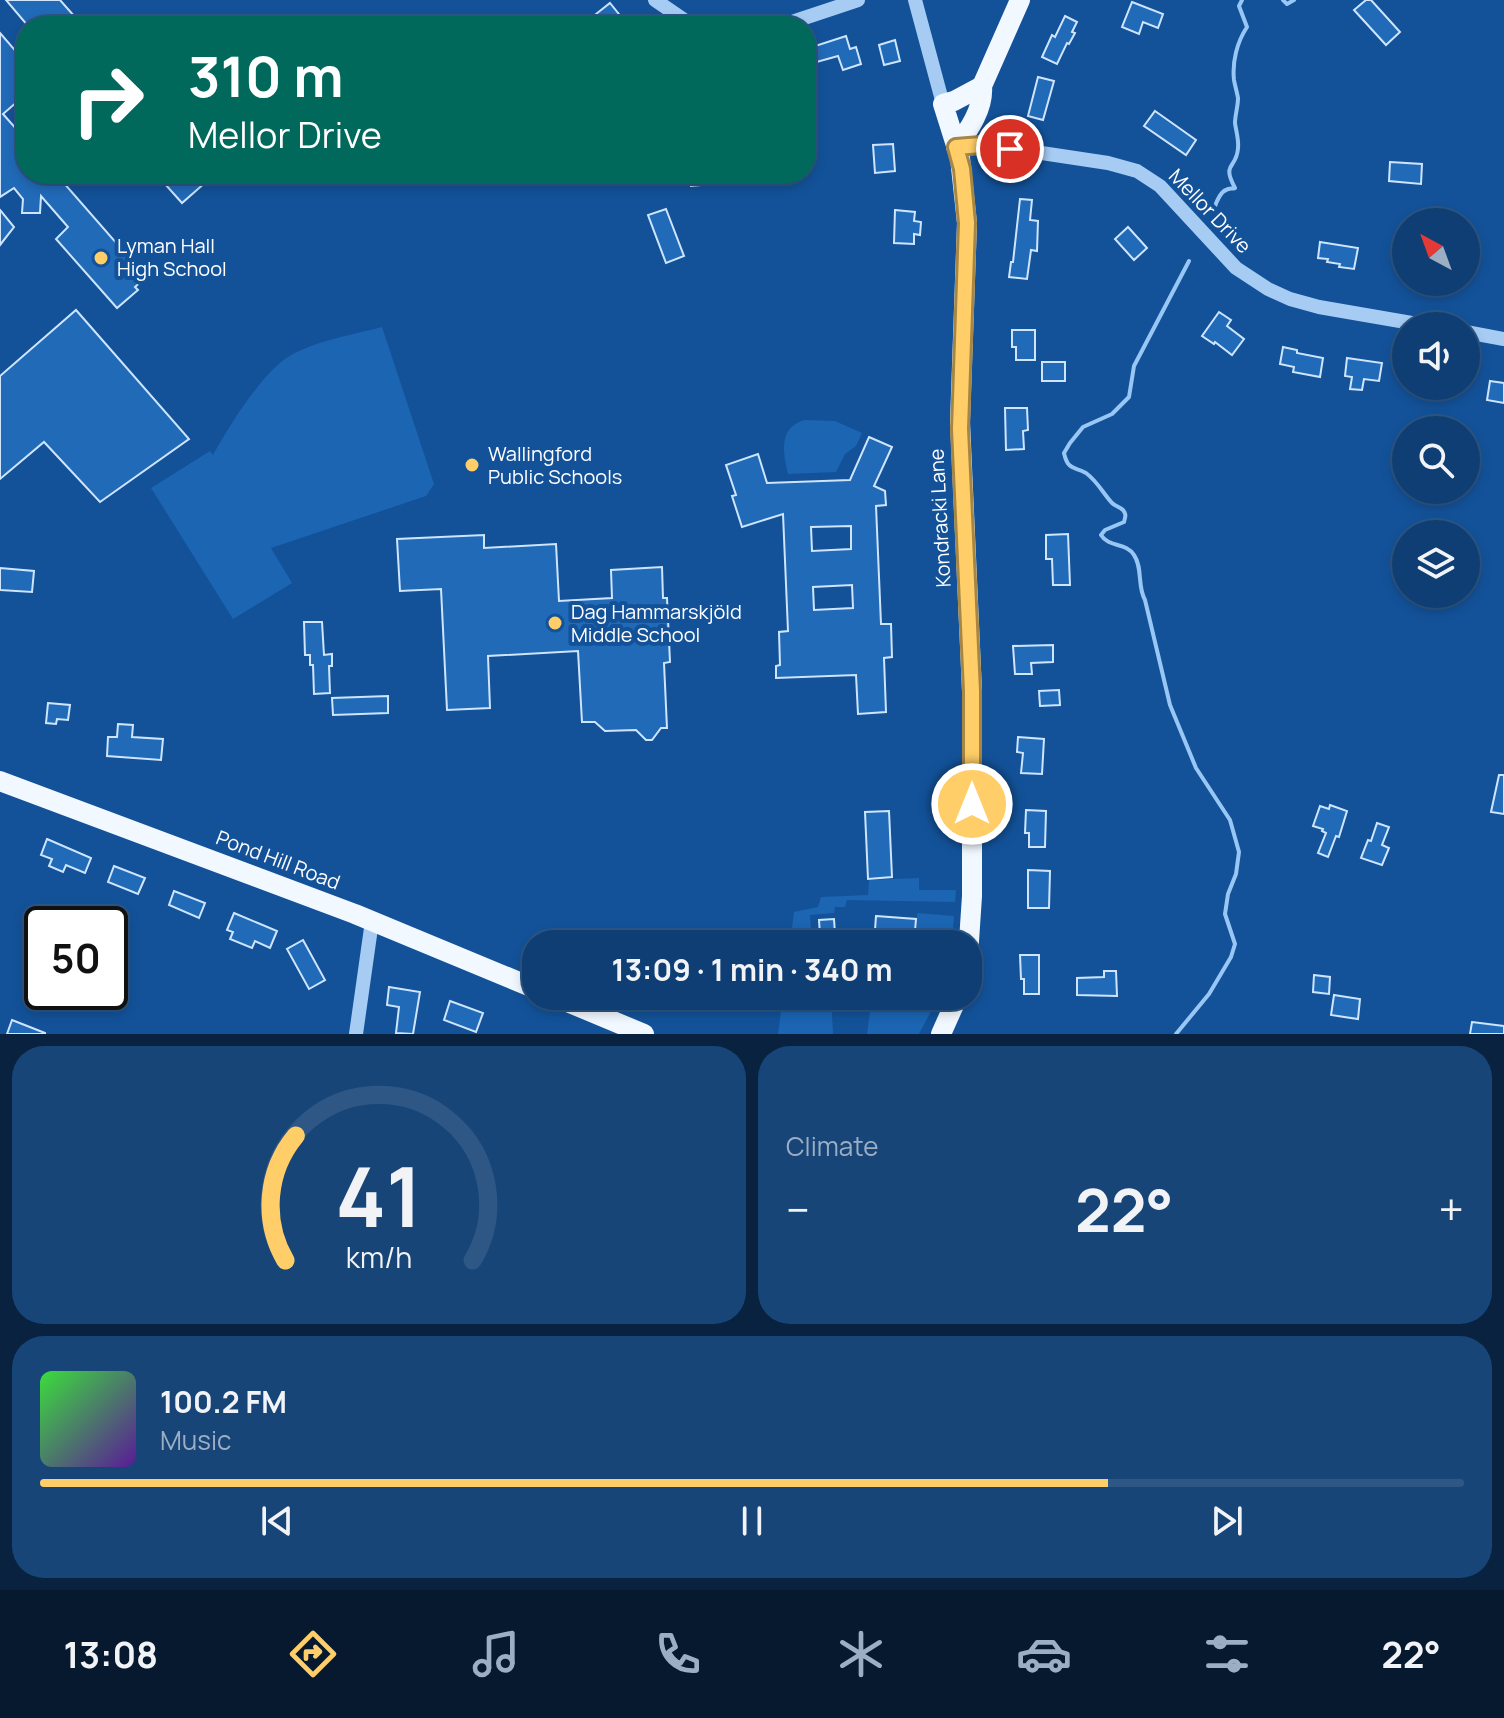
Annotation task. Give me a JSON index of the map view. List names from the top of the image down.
{
  "streets": {
    "main road": ["Kondracki Lane", "Pond Hill Road"],
    "street": ["Mellor Drive"]
  },
  "crossings": [
    ["Mellor Drive", "Kondracki Lane"]
  ],
  "places": ["Lyman Hall High School", "Wallingford Public Schools", "Dag Hammarskjöld Middle School"],
  "north": "top left",
  "page": {
    "turn": ["310 m", "Mellor Drive"],
    "limit": "50",
    "trip": "13:09 · 1 min · 340 m",
    "tile": "Climate",
    "heat": ["−", "22°", "+"],
    "song": ["100.2 FM", "Music"],
    "tabs": ["13:08", "22°"],
    "gauge": ["41", "km/h"]
  }
}
